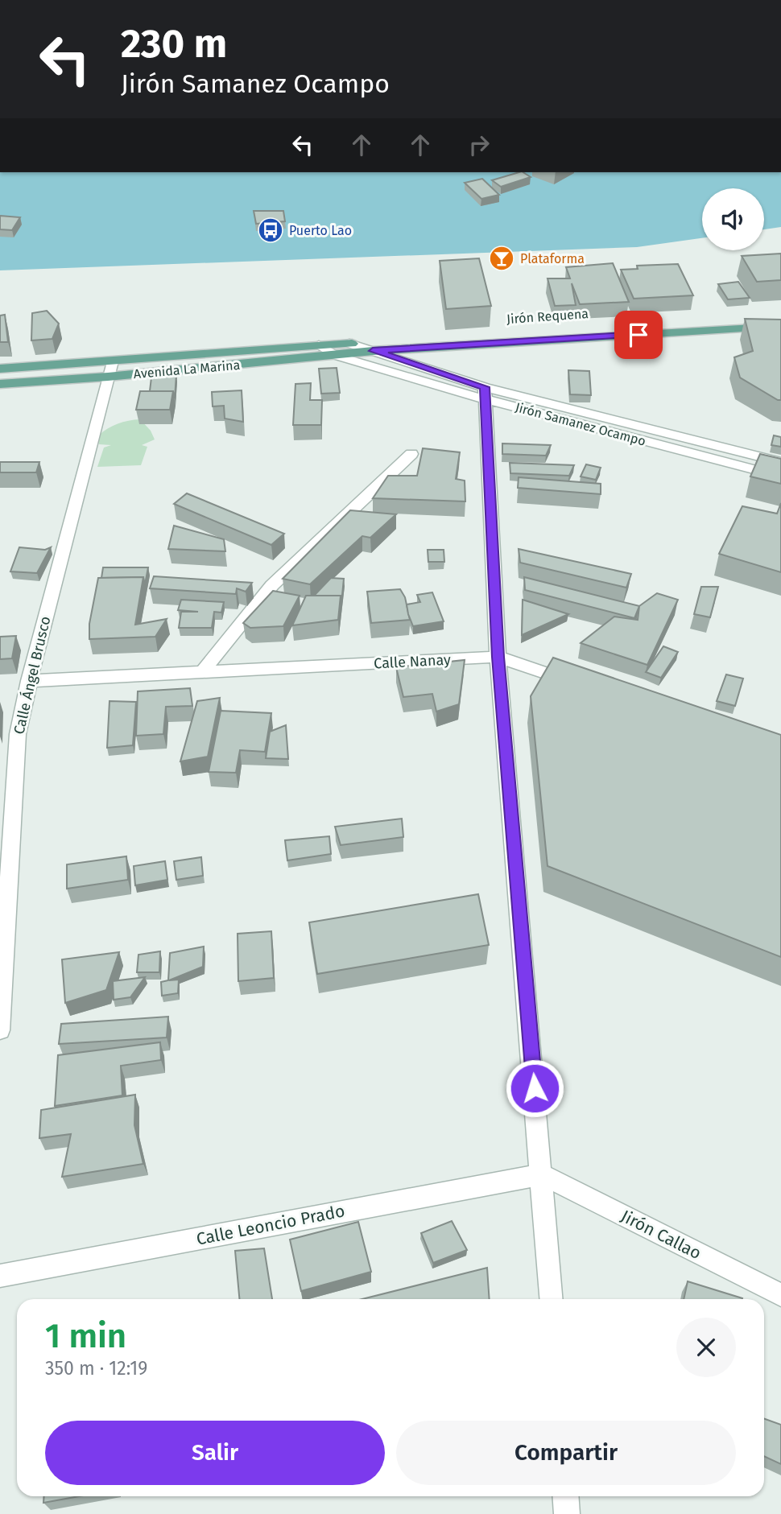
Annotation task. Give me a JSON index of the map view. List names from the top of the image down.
{
  "streets": {
    "main road": ["Jirón Requena", "Avenida La Marina"],
    "street": [
      "Jirón Samanez Ocampo",
      "Calle Nanay",
      "Calle Ángel Brusco",
      "Calle Leoncio Prado",
      "Jirón Callao"
    ]
  },
  "crossings": [
    ["Jirón Requena", "Avenida La Marina"],
    ["Jirón Requena", "Jirón Samanez Ocampo"],
    ["Avenida La Marina", "Jirón Samanez Ocampo"],
    ["Avenida La Marina", "Calle Ángel Brusco"],
    ["Calle Nanay", "Calle Ángel Brusco"],
    ["Calle Leoncio Prado", "Jirón Callao"]
  ],
  "places": {
    "bus stop": ["Puerto Lao"],
    "bar": ["Plataforma"]
  },
  "page": {
    "turn": ["230 m", "Jirón Samanez Ocampo"],
    "heading": ["1 min", "350 m · 12:19"],
    "buttons": ["Salir", "Compartir"]
  }
}
